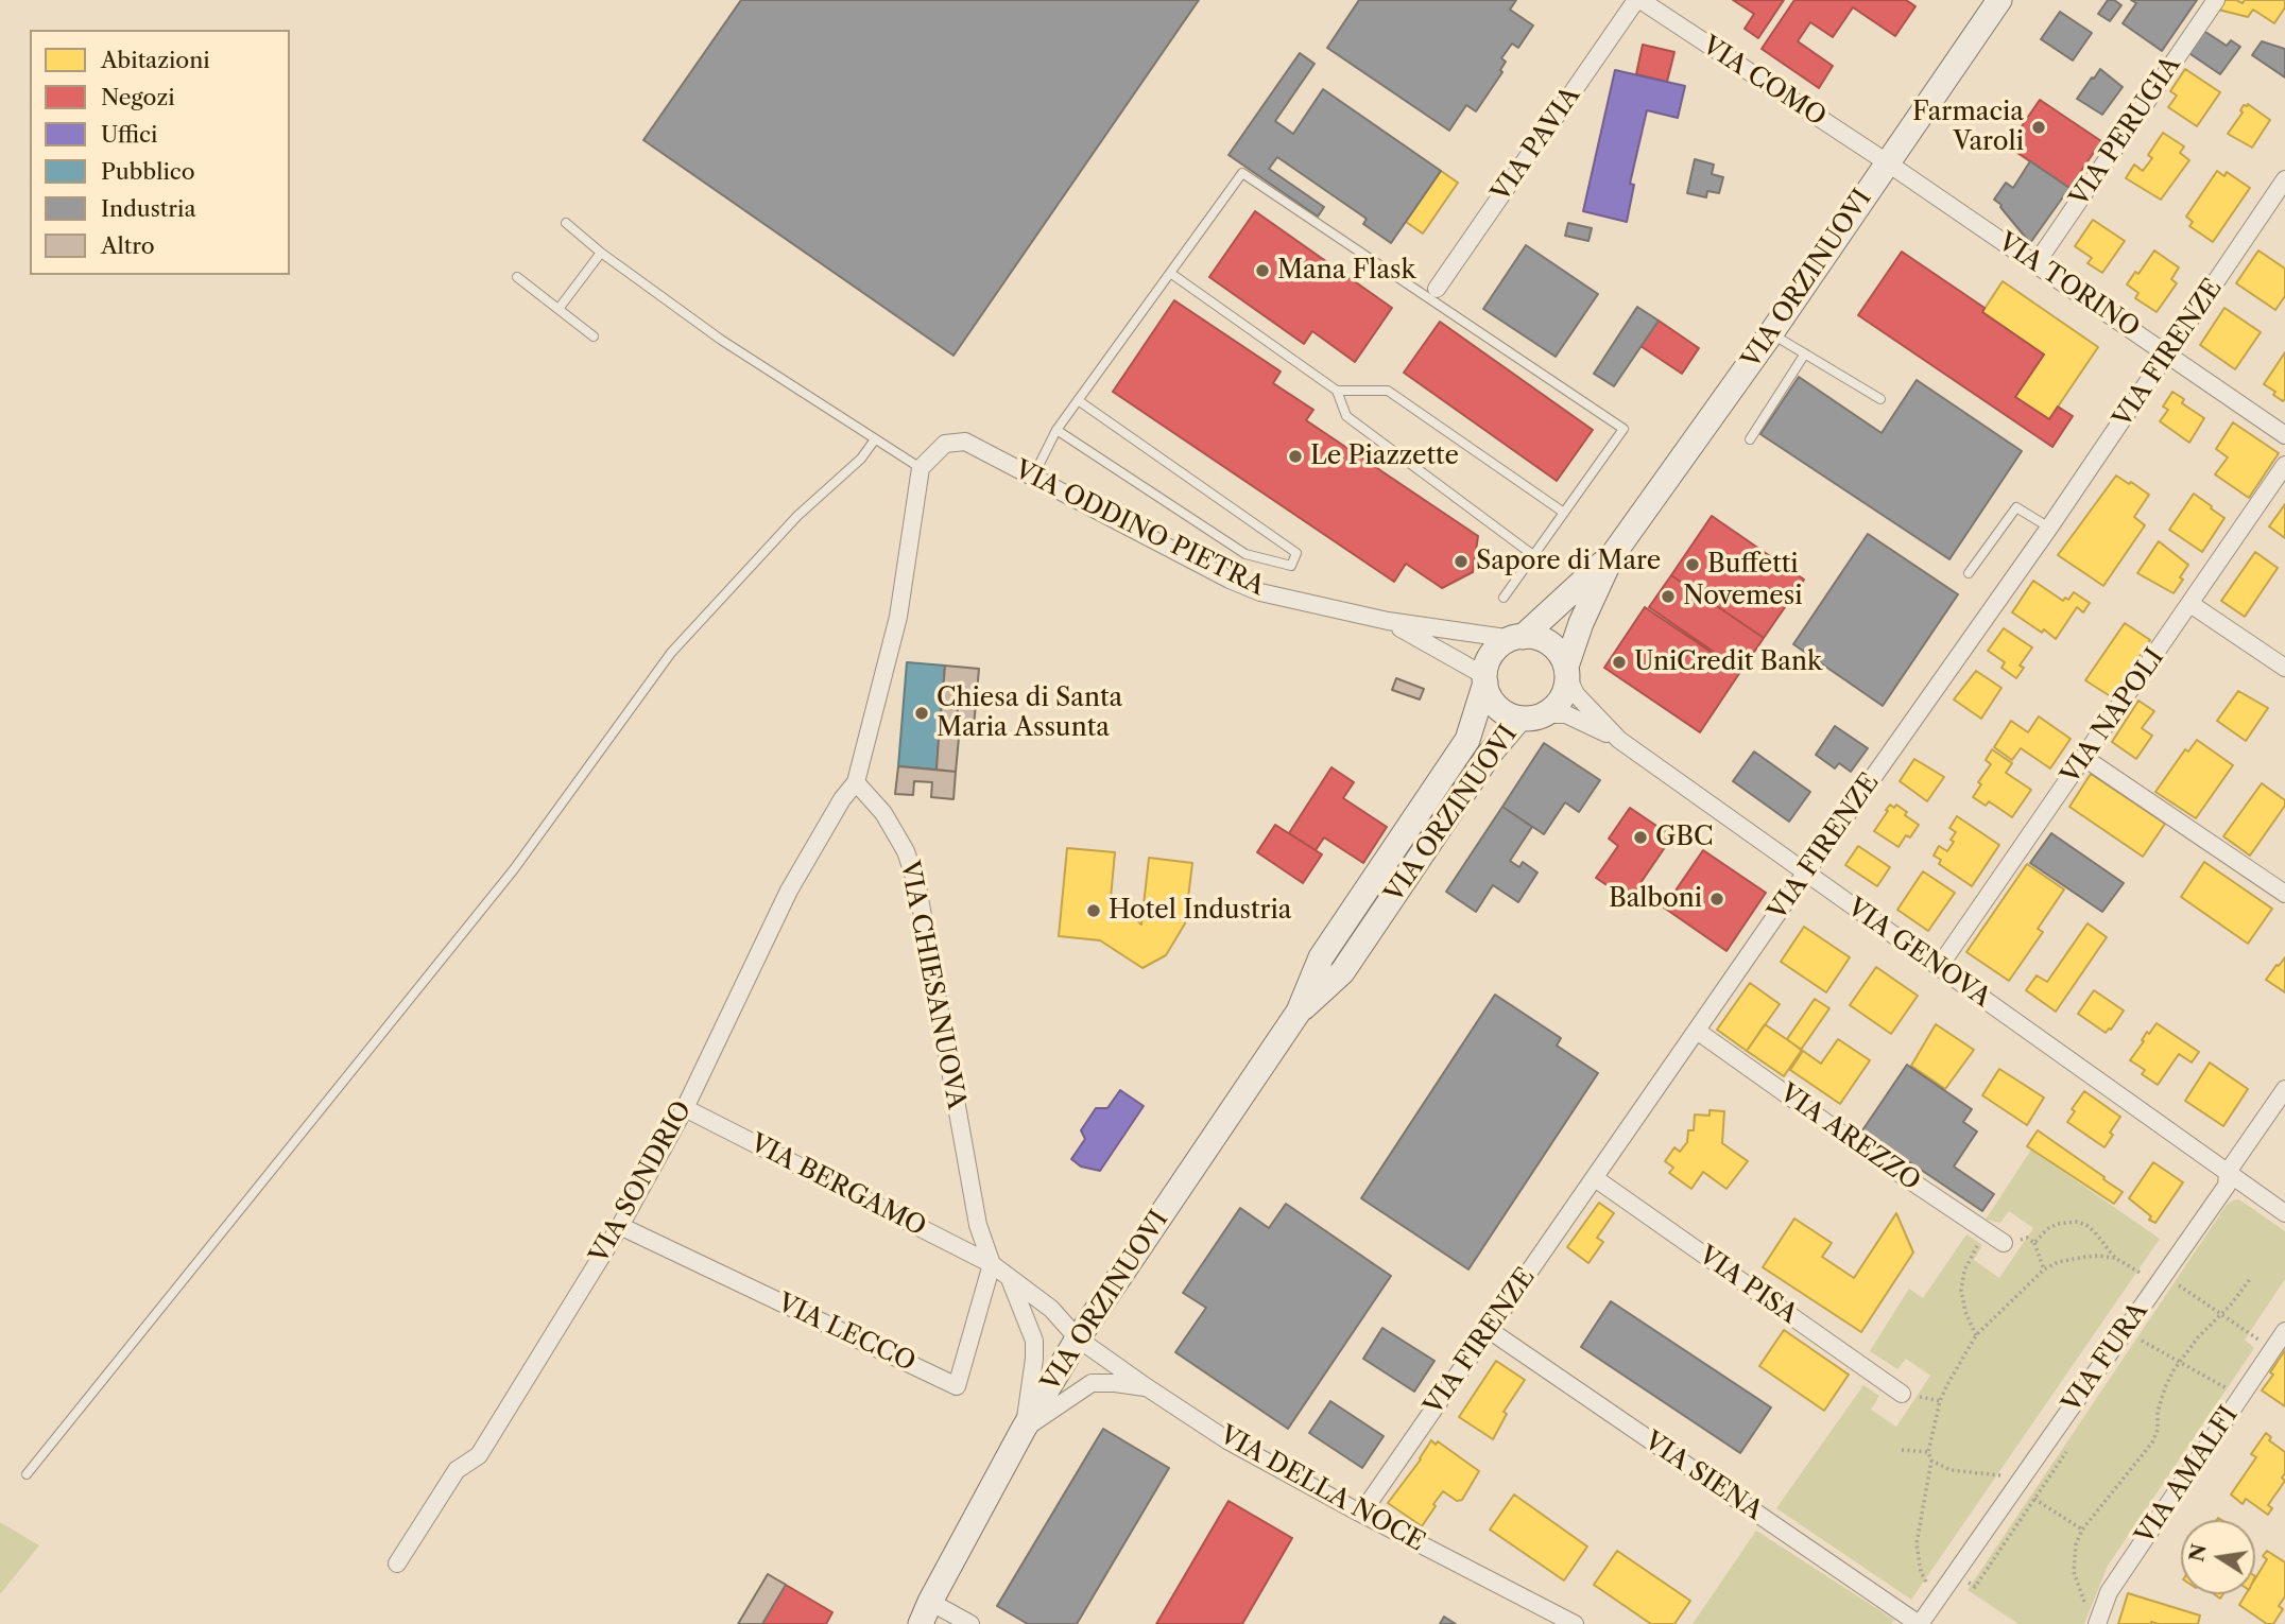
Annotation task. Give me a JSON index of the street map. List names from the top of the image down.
{
  "streets": {
    "main road": ["VIA ORZINUOVI"],
    "street": [
      "VIA COMO",
      "VIA PERUGIA",
      "VIA PAVIA",
      "VIA TORINO",
      "VIA FIRENZE",
      "VIA ODDINO PIETRA",
      "VIA NAPOLI",
      "VIA GENOVA",
      "VIA CHIESANUOVA",
      "VIA AREZZO",
      "VIA SONDRIO",
      "VIA BERGAMO",
      "VIA PISA",
      "VIA LECCO",
      "VIA FURA",
      "VIA AMALFI",
      "VIA SIENA",
      "VIA DELLA NOCE"
    ]
  },
  "crossings": [
    ["VIA COMO", "VIA PAVIA"],
    ["VIA COMO", "VIA ORZINUOVI"],
    ["VIA COMO", "VIA TORINO"],
    ["VIA PERUGIA", "VIA TORINO"],
    ["VIA ORZINUOVI", "VIA TORINO"],
    ["VIA ORZINUOVI", "VIA ODDINO PIETRA"],
    ["VIA ORZINUOVI", "VIA GENOVA"],
    ["VIA ORZINUOVI", "VIA DELLA NOCE"],
    ["VIA TORINO", "VIA FIRENZE"],
    ["VIA FIRENZE", "VIA GENOVA"],
    ["VIA FIRENZE", "VIA AREZZO"],
    ["VIA FIRENZE", "VIA PISA"],
    ["VIA FIRENZE", "VIA SIENA"],
    ["VIA FIRENZE", "VIA DELLA NOCE"],
    ["VIA ODDINO PIETRA", "VIA GENOVA"],
    ["VIA NAPOLI", "VIA GENOVA"],
    ["VIA GENOVA", "VIA FURA"],
    ["VIA CHIESANUOVA", "VIA SONDRIO"],
    ["VIA CHIESANUOVA", "VIA BERGAMO"],
    ["VIA CHIESANUOVA", "VIA LECCO"],
    ["VIA SONDRIO", "VIA BERGAMO"],
    ["VIA SONDRIO", "VIA LECCO"],
    ["VIA BERGAMO", "VIA LECCO"],
    ["VIA FURA", "VIA SIENA"]
  ],
  "places": [
    "Farmacia Varoli",
    "Mana Flask",
    "Le Piazzette",
    "Sapore di Mare",
    "Buffetti",
    "Novemesi",
    "UniCredit Bank",
    "Chiesa di Santa Maria Assunta",
    "GBC",
    "Balboni",
    "Hotel Industria"
  ],
  "legend": [
    "Abitazioni",
    "Negozi",
    "Uffici",
    "Pubblico",
    "Industria",
    "Altro"
  ],
  "north": "left"
}
